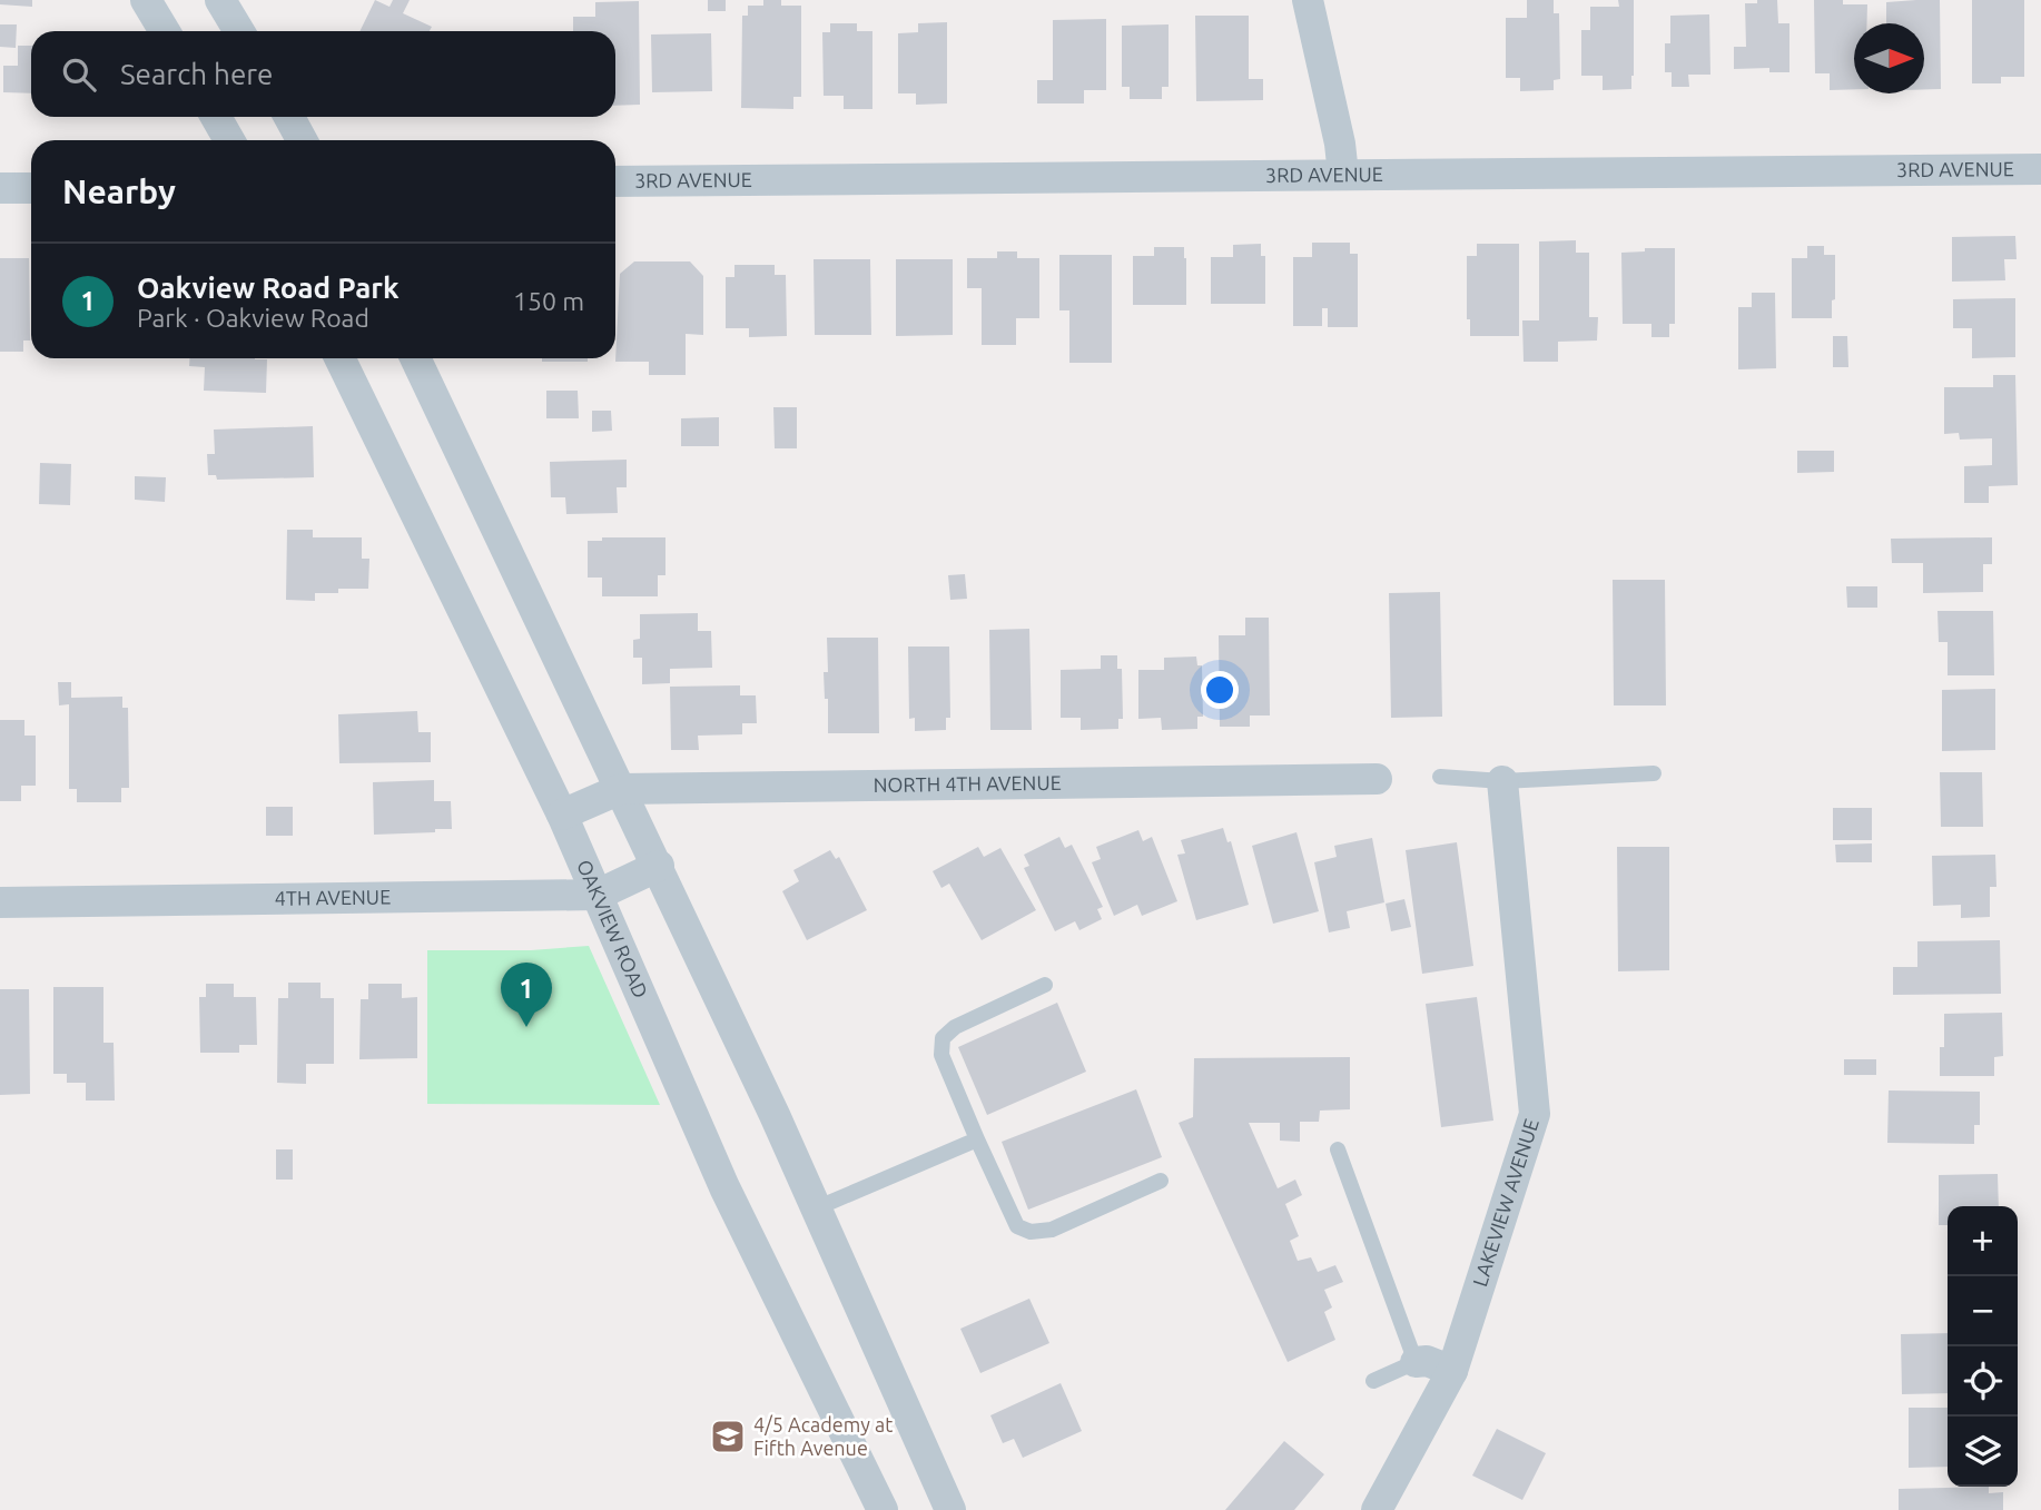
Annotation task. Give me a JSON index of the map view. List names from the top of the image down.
{
  "streets": {
    "street": [
      "3RD AVENUE",
      "NORTH 4TH AVENUE",
      "4TH AVENUE",
      "OAKVIEW ROAD",
      "LAKEVIEW AVENUE"
    ]
  },
  "crossings": [
    ["NORTH 4TH AVENUE", "OAKVIEW ROAD"],
    ["4TH AVENUE", "OAKVIEW ROAD"]
  ],
  "places": {
    "school or university": ["4/5 Academy at Fifth Avenue"]
  },
  "north": "right",
  "page": {
    "search": "Search here",
    "heading": "Nearby",
    "list": [
      {
        "mark": "1",
        "name": "Oakview Road Park",
        "note": "Park · Oakview Road",
        "value": "150 m"
      }
    ],
    "pins": "1",
    "map_buttons": ["+", "−"]
  }
}
